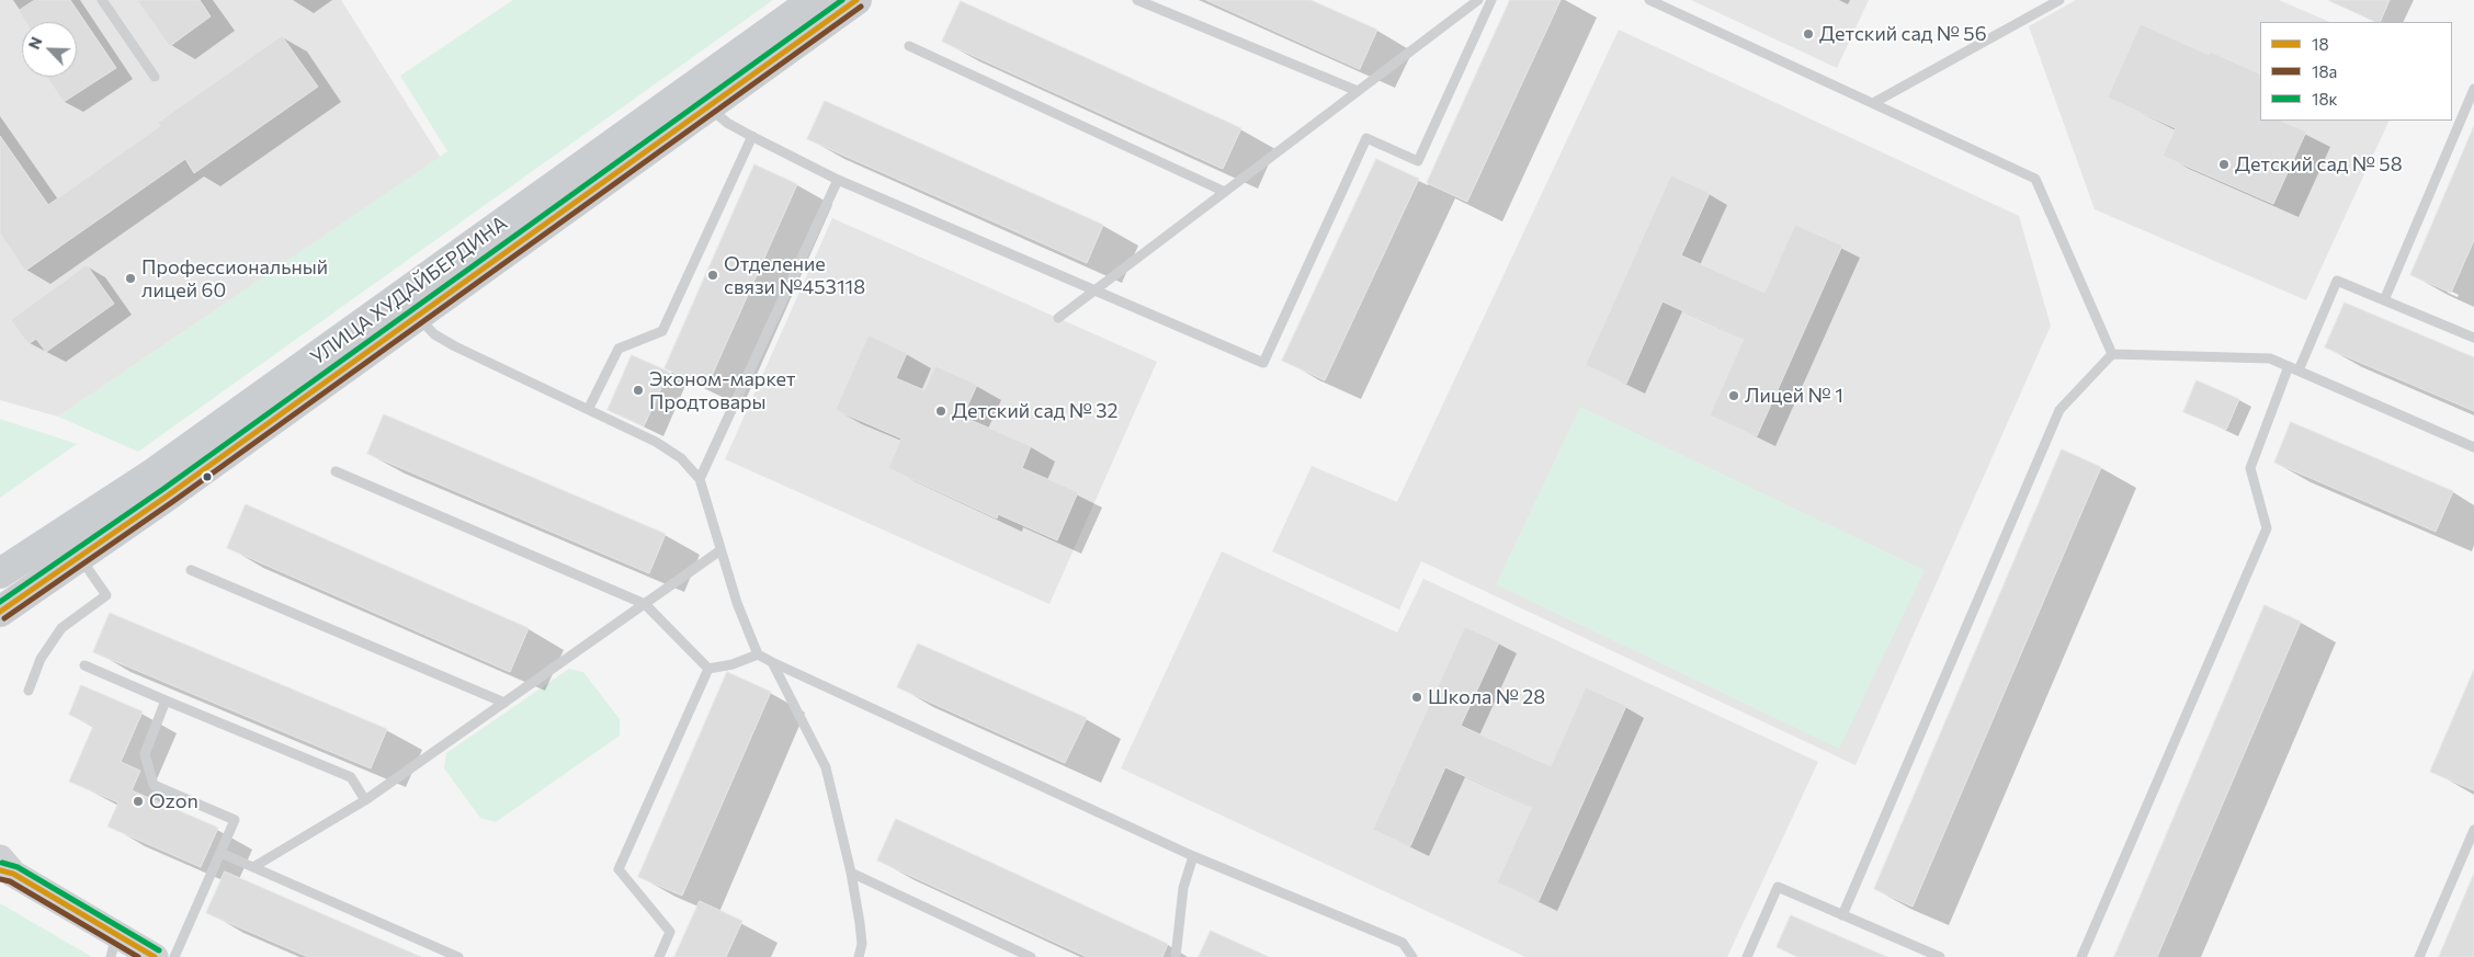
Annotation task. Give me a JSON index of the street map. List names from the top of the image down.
{
  "streets": {
    "main road": ["УЛИЦА ХУДАЙБЕРДИНА"]
  },
  "places": [
    "Детский сад № 56",
    "Детский сад № 58",
    "Отделение связи №453118",
    "Профессиональный лицей 60",
    "Эконом-маркет Продтовары",
    "Лицей № 1",
    "Детский сад № 32",
    "Школа № 28",
    "Ozon"
  ],
  "lines": ["transit line 18", "transit line 18к", "transit line 18а"],
  "legend": ["18", "18а", "18к"],
  "north": "top left"
}
